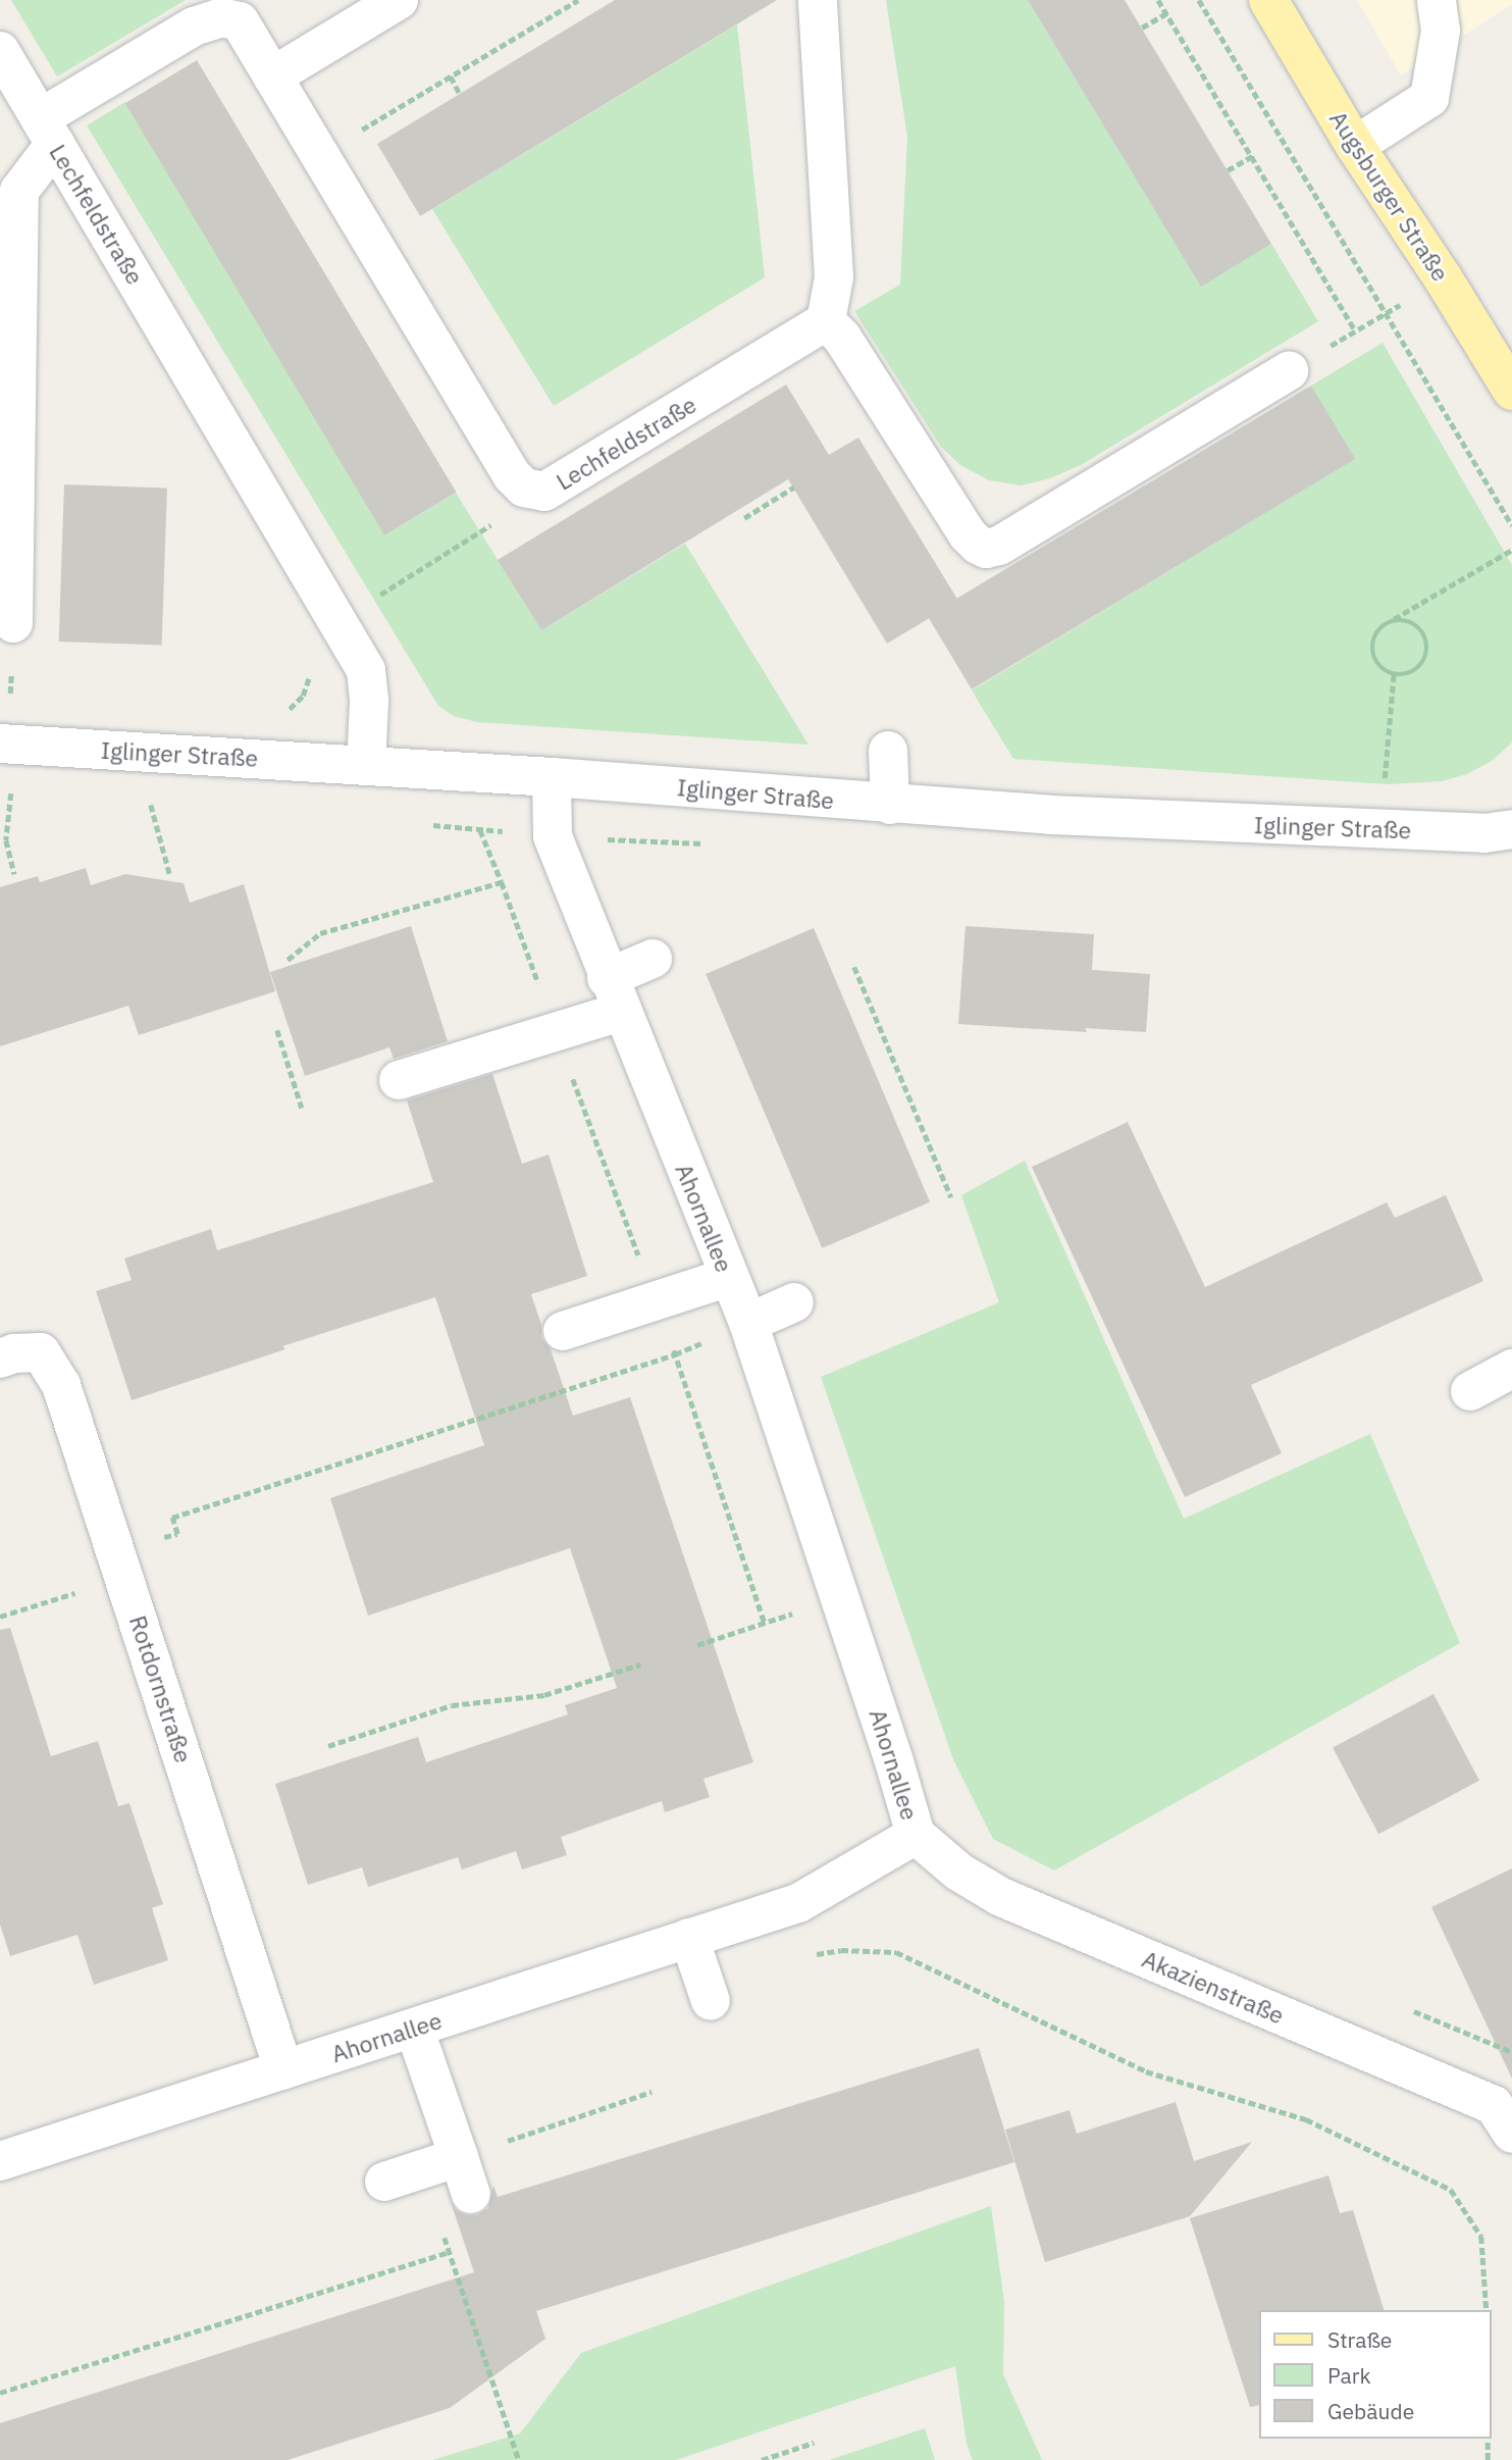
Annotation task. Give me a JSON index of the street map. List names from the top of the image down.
{
  "streets": {
    "main road": ["Augsburger Straße"],
    "street": [
      "Lechfeldstraße",
      "Iglinger Straße",
      "Ahornallee",
      "Rotdornstraße",
      "Akazienstraße"
    ]
  },
  "crossings": [
    ["Lechfeldstraße", "Iglinger Straße"],
    ["Iglinger Straße", "Ahornallee"],
    ["Ahornallee", "Rotdornstraße"],
    ["Ahornallee", "Akazienstraße"]
  ],
  "legend": ["Straße", "Park", "Gebäude"]
}
